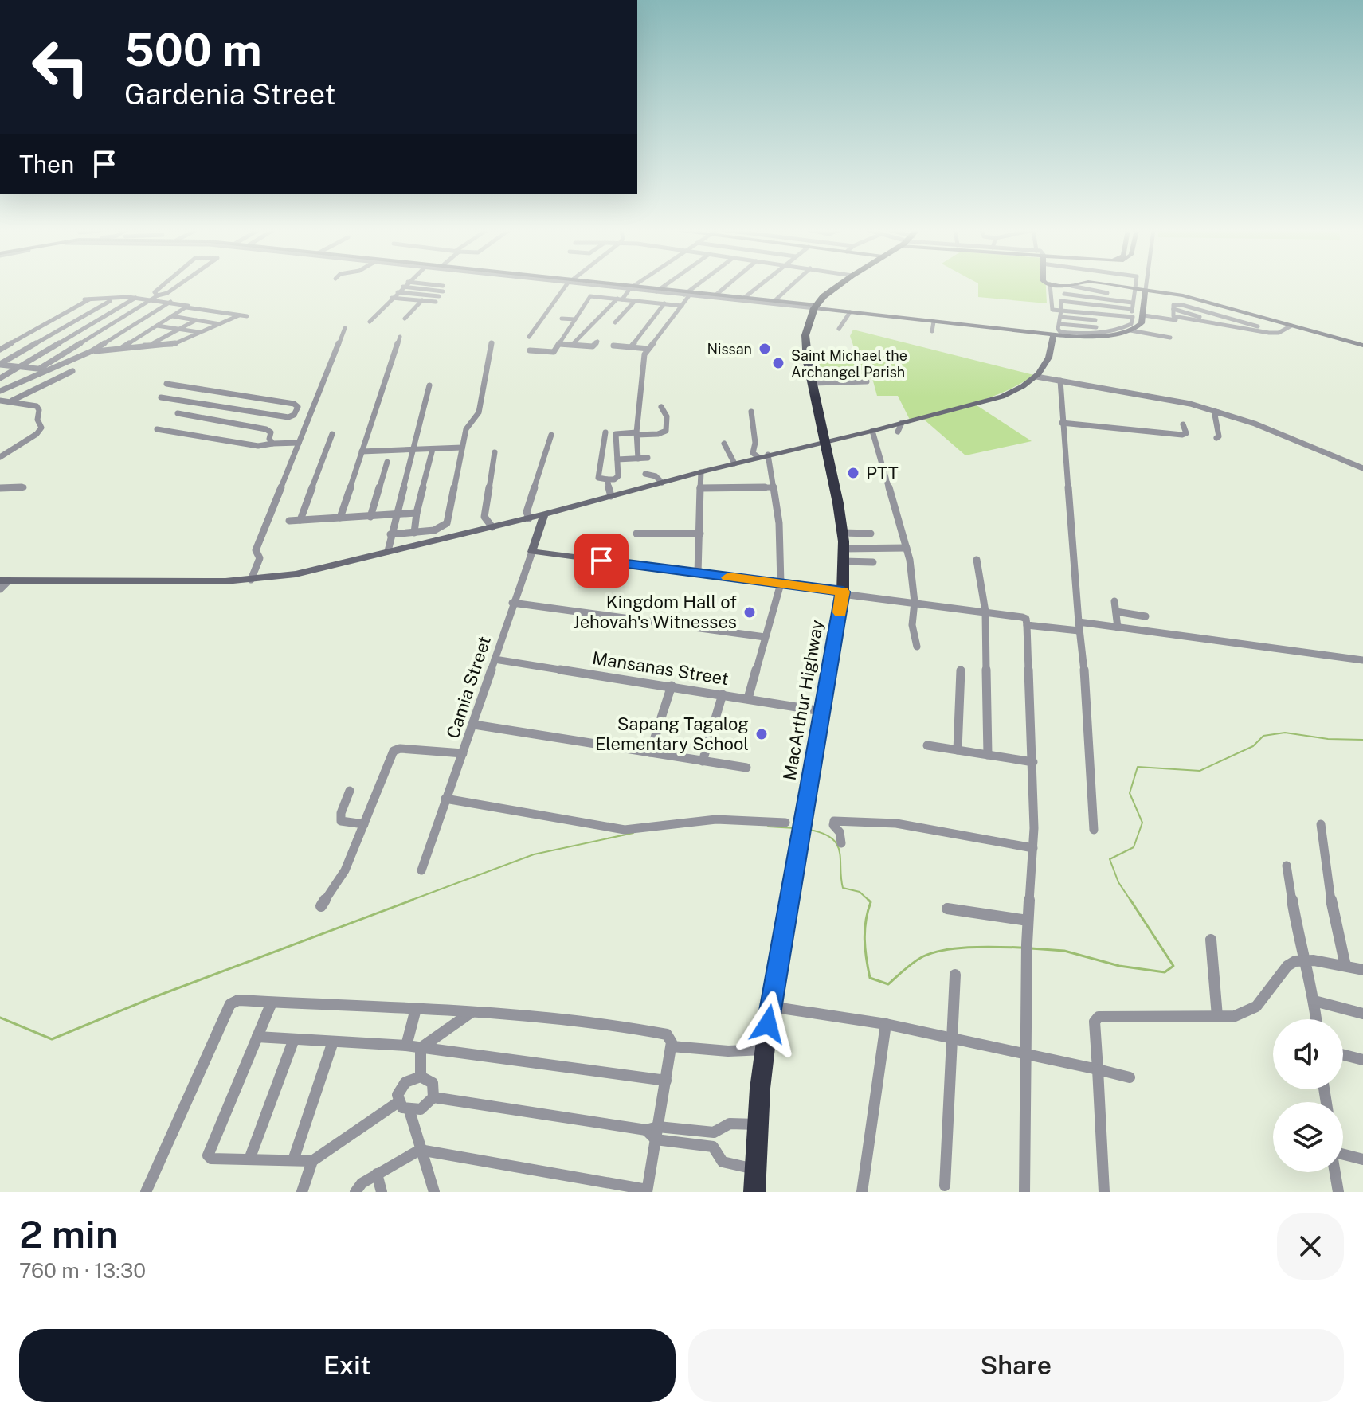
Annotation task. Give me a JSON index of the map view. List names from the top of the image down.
{
  "streets": {
    "highway": ["MacArthur Highway"],
    "street": ["Mansanas Street", "Camia Street"]
  },
  "crossings": [
    ["Mansanas Street", "Camia Street"],
    ["Mansanas Street", "MacArthur Highway"]
  ],
  "places": [
    "Nissan",
    "Saint Michael the Archangel Parish",
    "PTT",
    "Kingdom Hall of Jehovah's Witnesses",
    "Sapang Tagalog Elementary School"
  ],
  "page": {
    "turn": ["500 m", "Gardenia Street"],
    "then": "Then",
    "heading": ["2 min", "760 m · 13:30"],
    "buttons": ["Exit", "Share"]
  }
}
